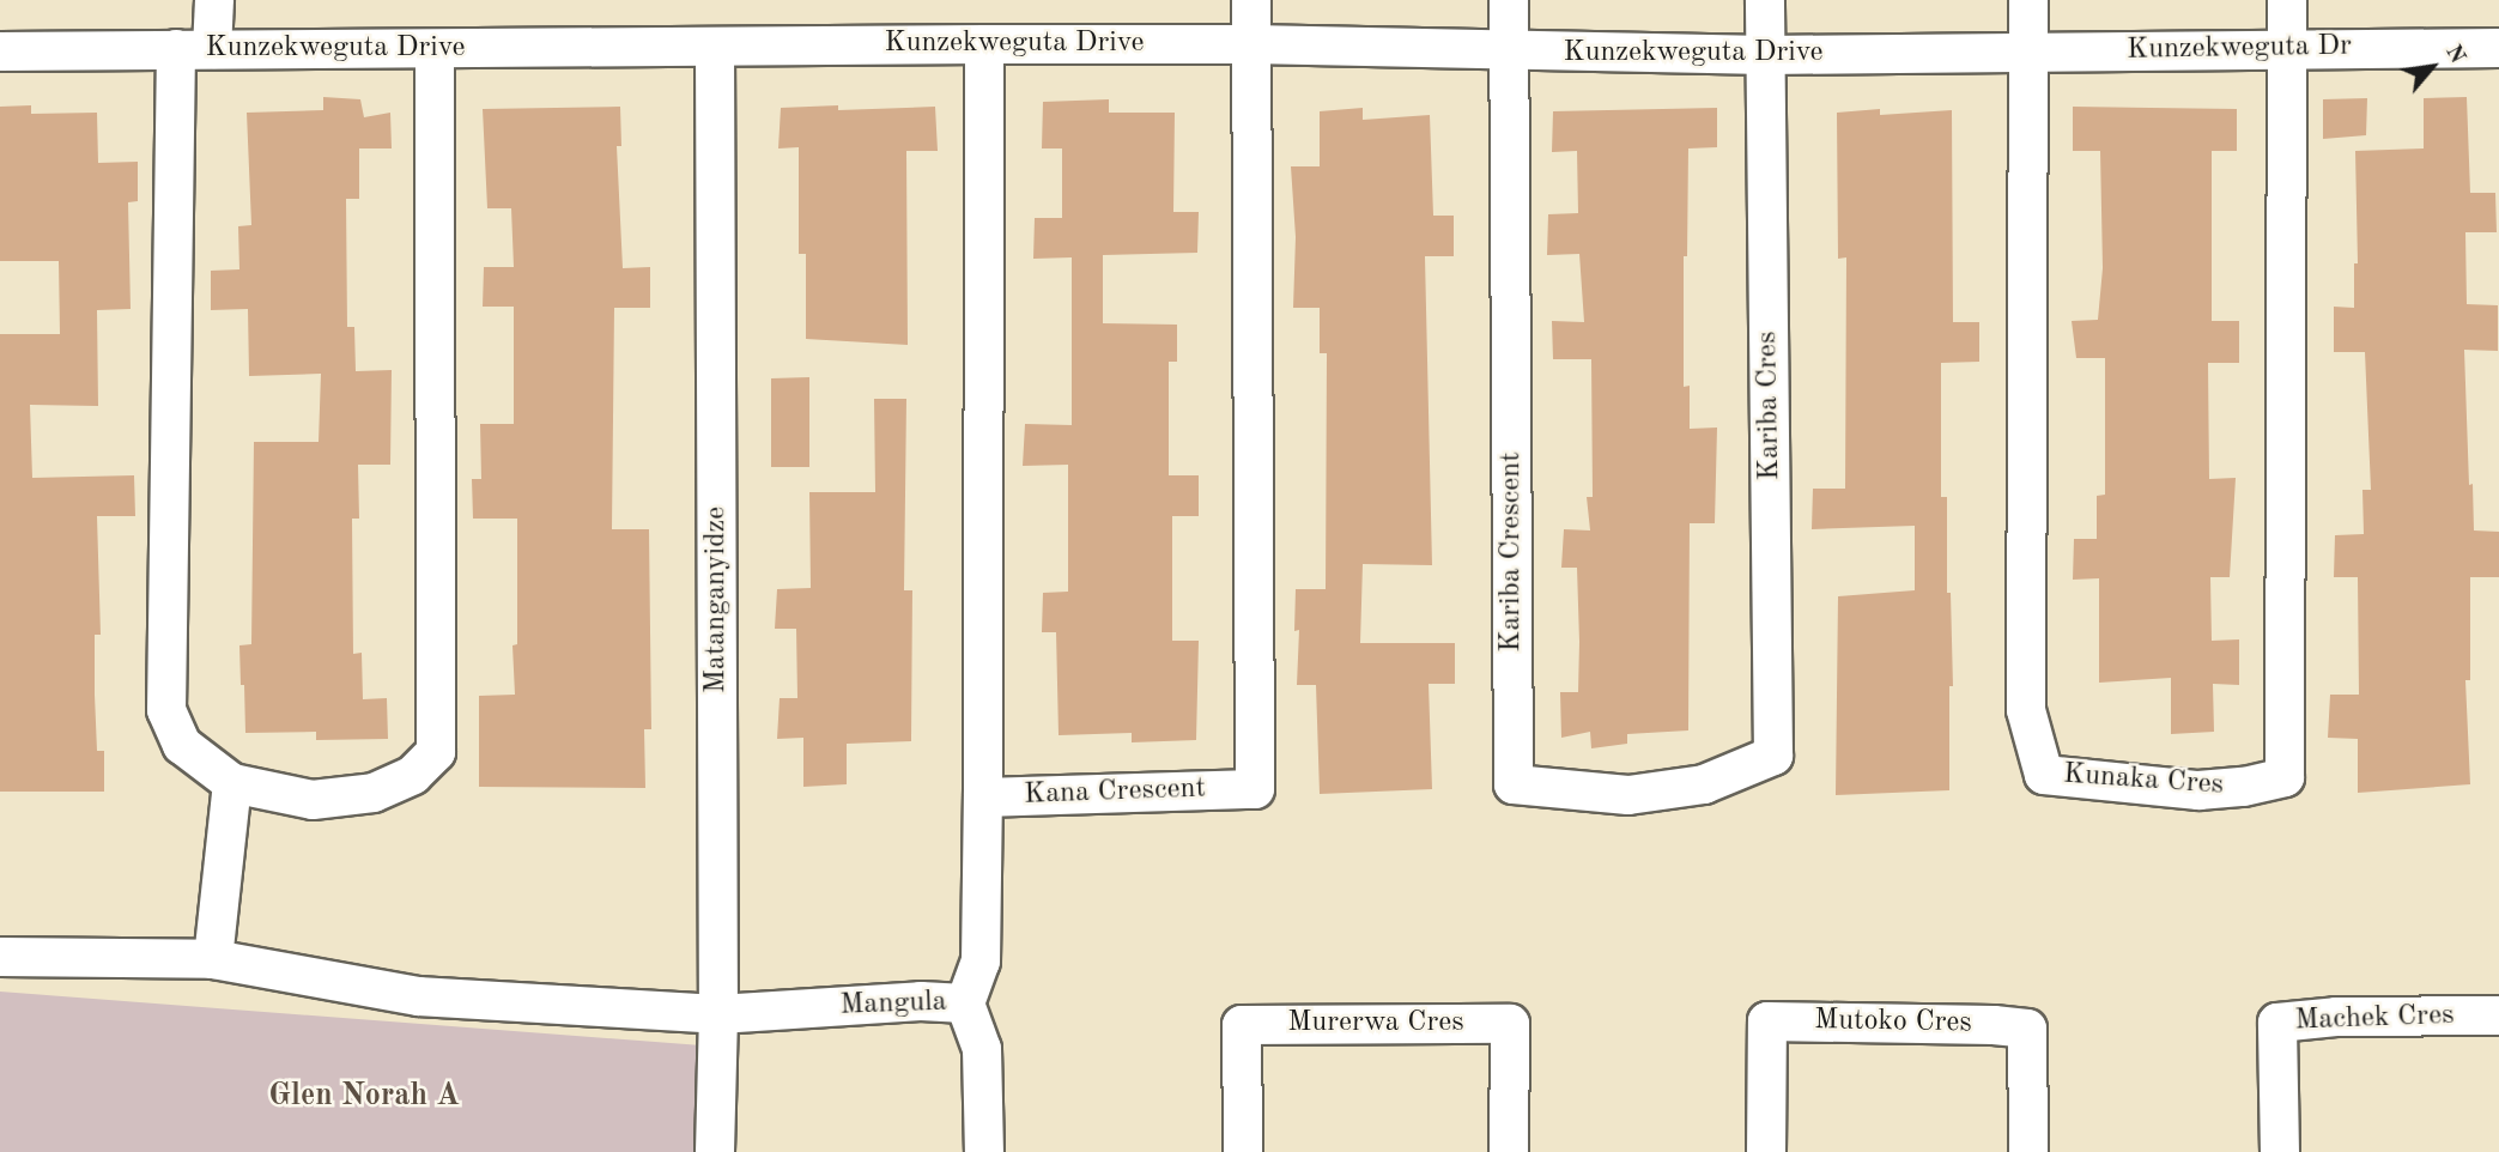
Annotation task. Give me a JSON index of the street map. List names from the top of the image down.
{
  "streets": {
    "street": [
      "Kunzekweguta Drive",
      "Kunzekweguta Dr",
      "Kariba Cres",
      "Kariba Crescent",
      "Matanganyidze",
      "Kunaka Cres",
      "Kana Crescent",
      "Mangula",
      "Machek Cres",
      "Mutoko Cres",
      "Murerwa Cres"
    ]
  },
  "crossings": [
    ["Kunzekweguta Drive", "Kunzekweguta Dr"],
    ["Kunzekweguta Drive", "Kariba Cres"],
    ["Kunzekweguta Drive", "Kariba Crescent"],
    ["Kunzekweguta Drive", "Matanganyidze"],
    ["Kunzekweguta Drive", "Kunaka Cres"],
    ["Kunzekweguta Drive", "Kana Crescent"],
    ["Kunzekweguta Dr", "Kunaka Cres"],
    ["Kariba Cres", "Kariba Crescent"],
    ["Matanganyidze", "Mangula"]
  ],
  "districts": ["Glen Norah A"],
  "north": "top right"
}
